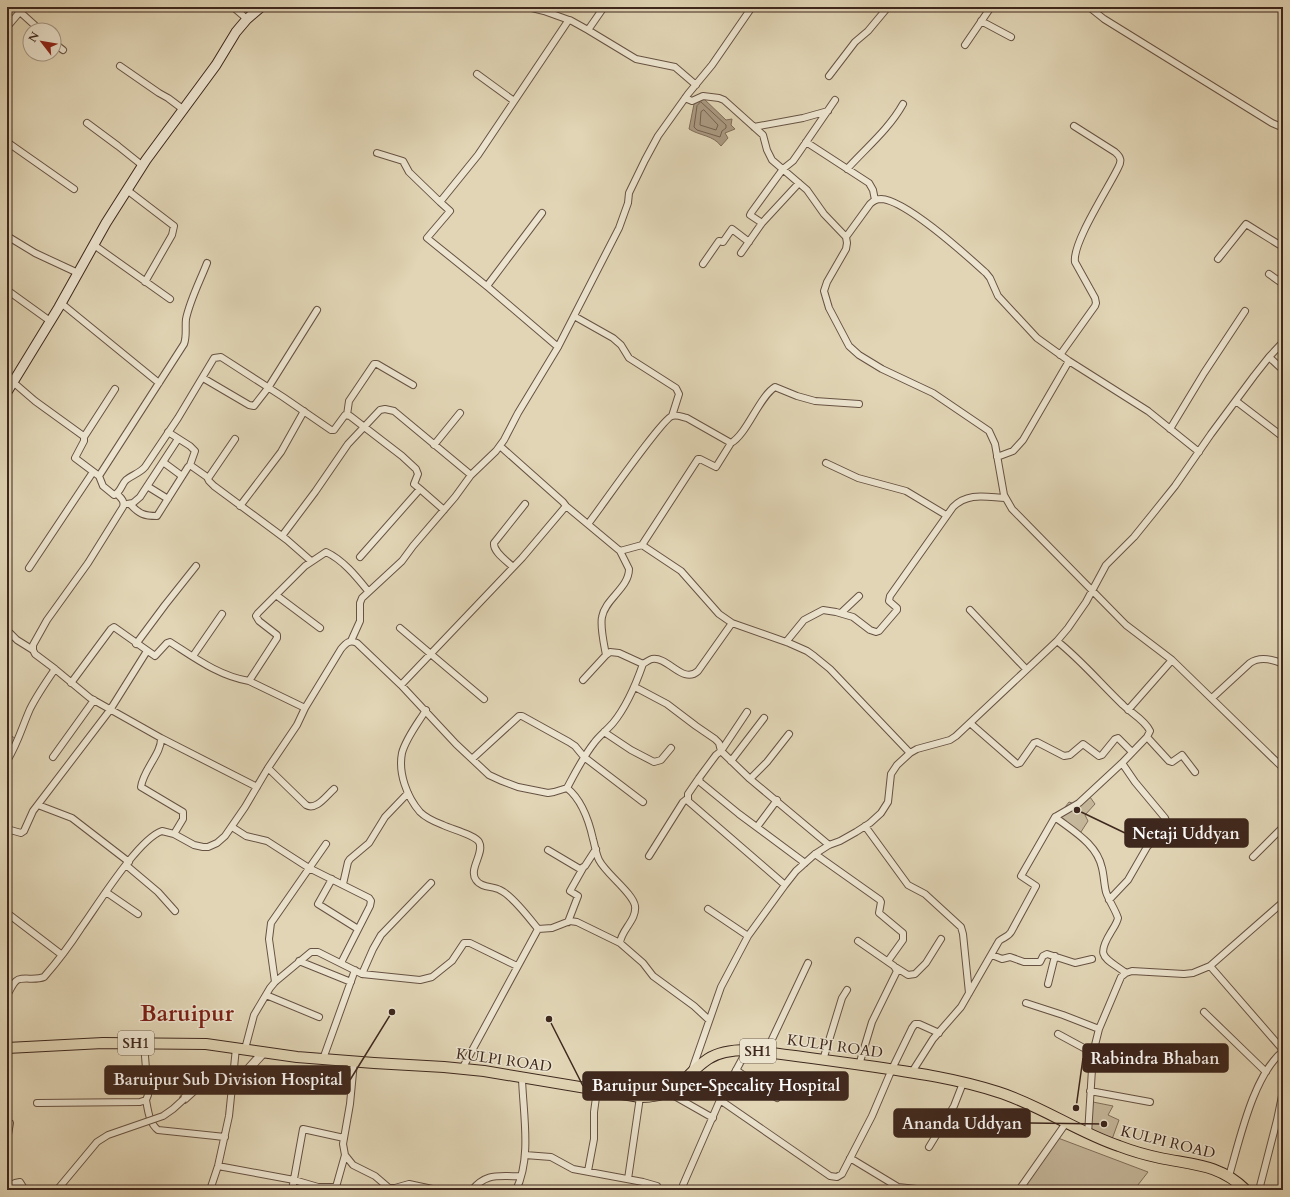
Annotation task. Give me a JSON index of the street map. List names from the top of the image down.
{
  "streets": {
    "main road": ["SH1", "KULPI ROAD"]
  },
  "districts": ["Baruipur"],
  "places": [
    "Netaji Uddyan",
    "Baruipur Sub Division Hospital",
    "Baruipur Super-Specality Hospital",
    "Rabindra Bhaban",
    "Ananda Uddyan"
  ],
  "north": "top left"
}
